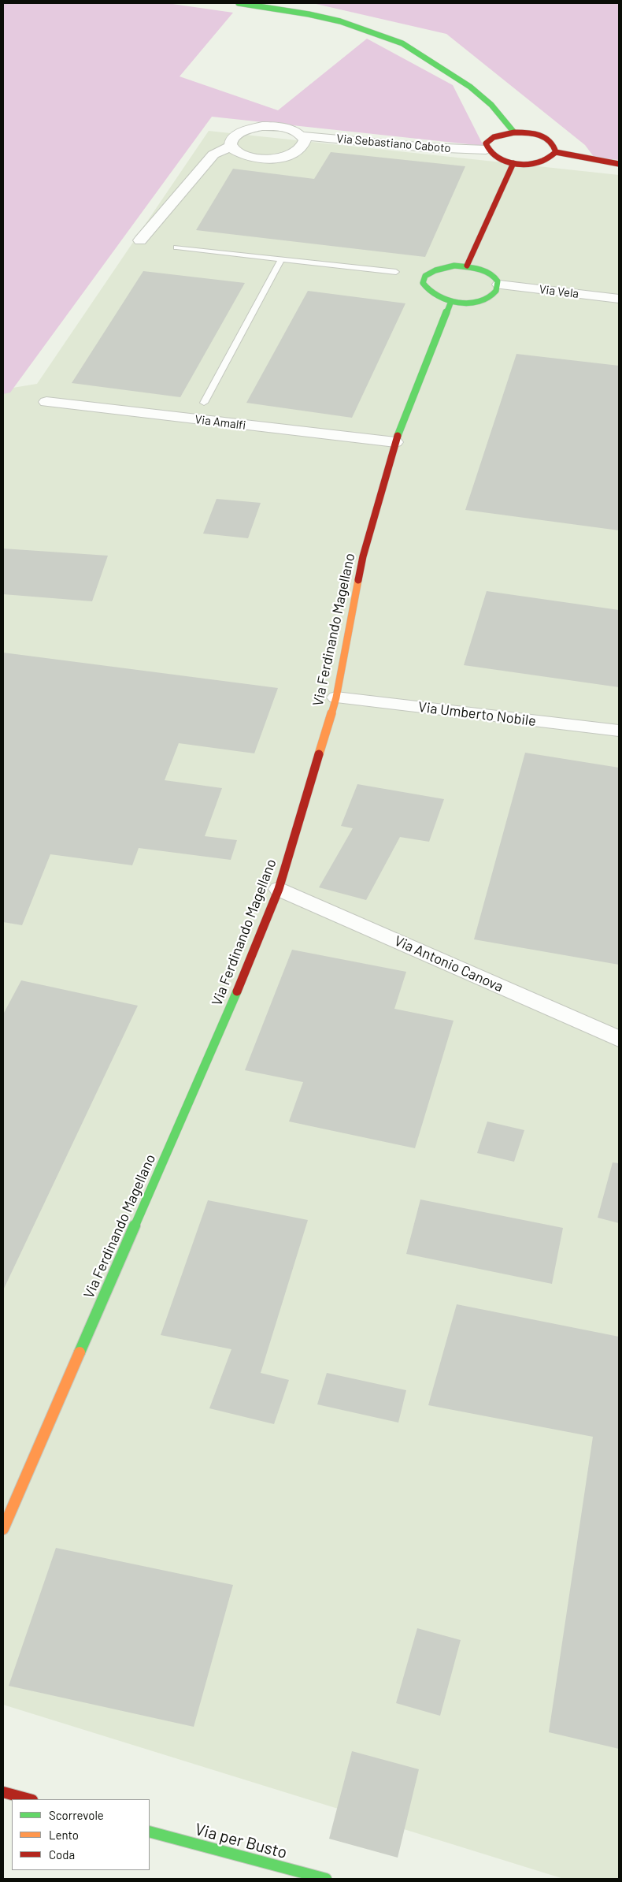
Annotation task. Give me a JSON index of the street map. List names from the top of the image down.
{
  "streets": {
    "street": [
      "Via Sebastiano Caboto",
      "Via Vela",
      "Via Amalfi",
      "Via Ferdinando Magellano",
      "Via Umberto Nobile",
      "Via Antonio Canova",
      "Via per Busto"
    ]
  },
  "crossings": [
    ["Via Amalfi", "Via Ferdinando Magellano"],
    ["Via Ferdinando Magellano", "Via Umberto Nobile"],
    ["Via Ferdinando Magellano", "Via Antonio Canova"]
  ],
  "legend": ["Scorrevole", "Lento", "Coda"]
}
